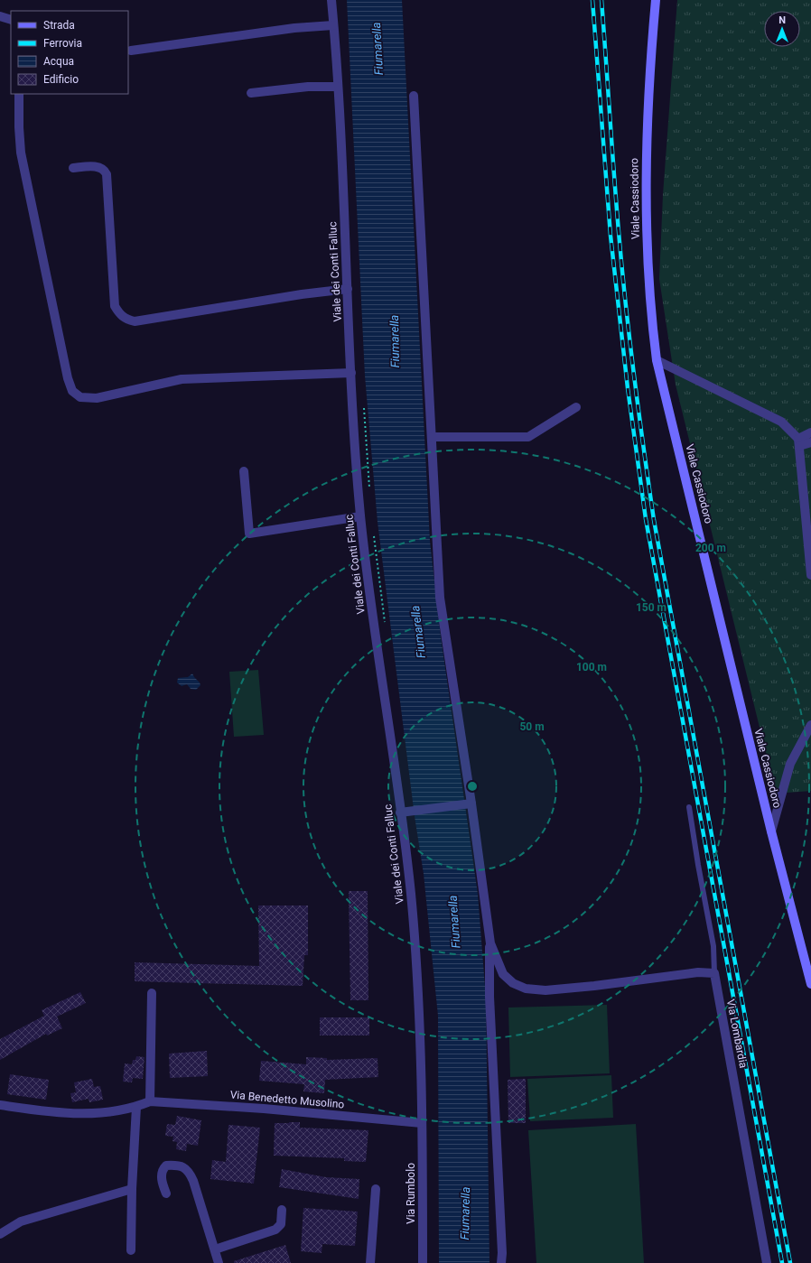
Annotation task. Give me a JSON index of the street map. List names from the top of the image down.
{
  "streets": {
    "main road": ["Viale Cassiodoro"],
    "street": [
      "Viale dei Conti Falluc",
      "Via Lombardia",
      "Via Benedetto Musolino",
      "Via Rumbolo"
    ]
  },
  "crossings": [
    ["Viale dei Conti Falluc", "Via Benedetto Musolino"],
    ["Viale dei Conti Falluc", "Via Rumbolo"],
    ["Via Benedetto Musolino", "Via Rumbolo"]
  ],
  "water": ["Fiumarella"],
  "legend": [
    "Strada",
    "Ferrovia",
    "Acqua",
    "Edificio"
  ],
  "north": "top",
  "rings": [
    "200 m",
    "150 m",
    "100 m",
    "50 m"
  ]
}
